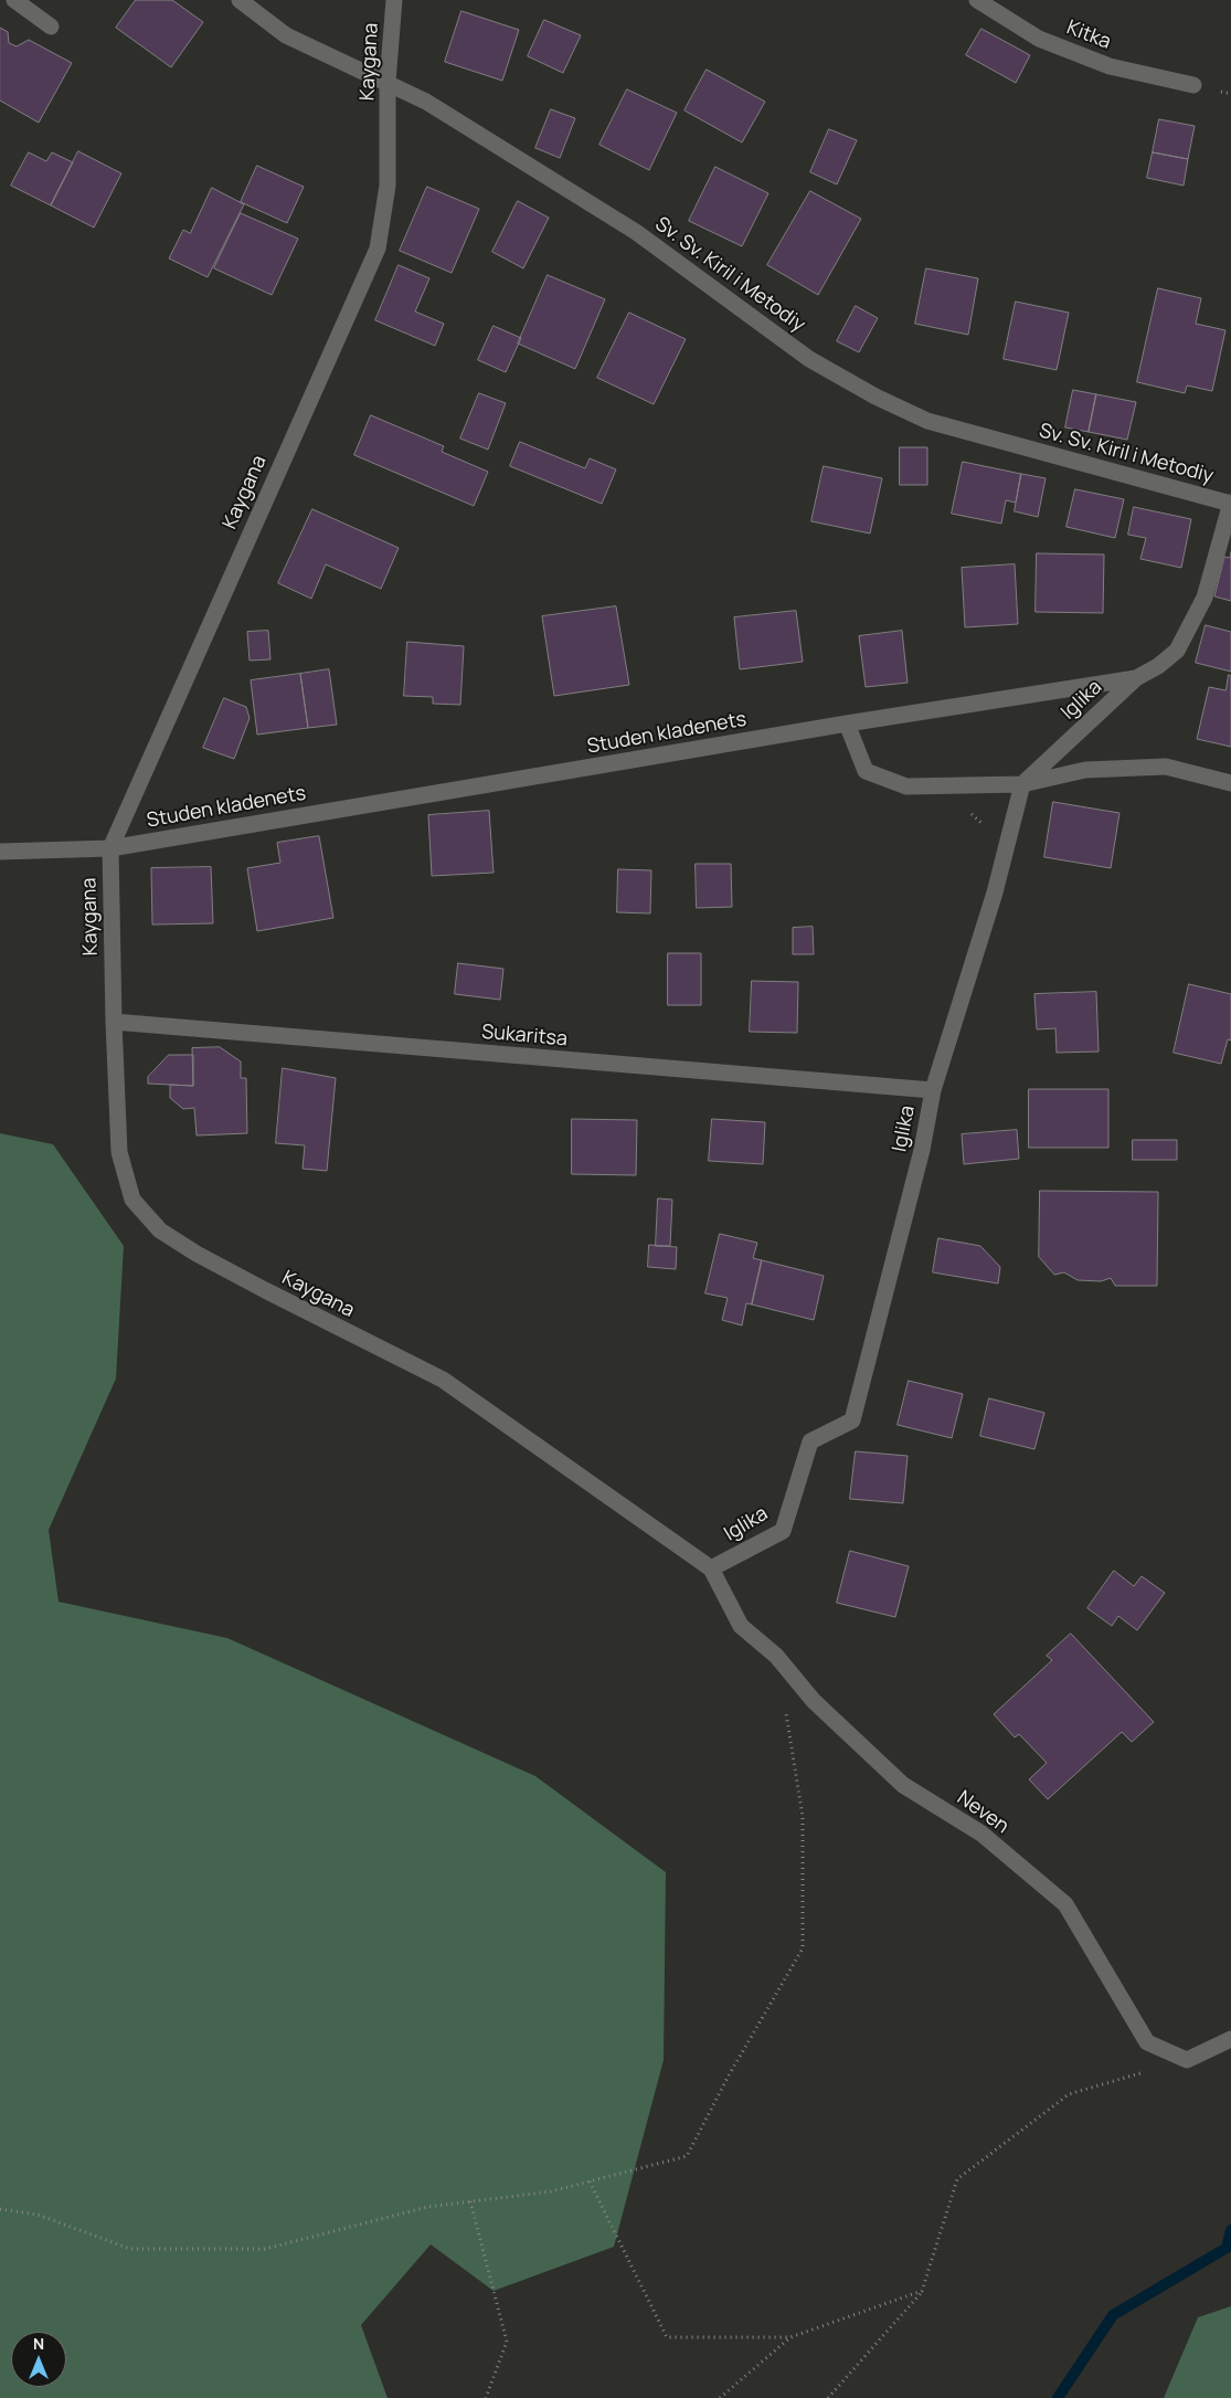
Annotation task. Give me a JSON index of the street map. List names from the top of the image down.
{
  "streets": {
    "street": [
      "Kitka",
      "Kaygana",
      "Sv. Sv. Kiril i Metodiy",
      "Iglika",
      "Studen kladenets",
      "Sukaritsa",
      "Neven"
    ]
  },
  "crossings": [
    ["Kaygana", "Sv. Sv. Kiril i Metodiy"],
    ["Kaygana", "Iglika"],
    ["Kaygana", "Studen kladenets"],
    ["Kaygana", "Sukaritsa"],
    ["Kaygana", "Neven"],
    ["Sv. Sv. Kiril i Metodiy", "Studen kladenets"],
    ["Iglika", "Studen kladenets"],
    ["Iglika", "Sukaritsa"],
    ["Iglika", "Neven"]
  ],
  "north": "top"
}
